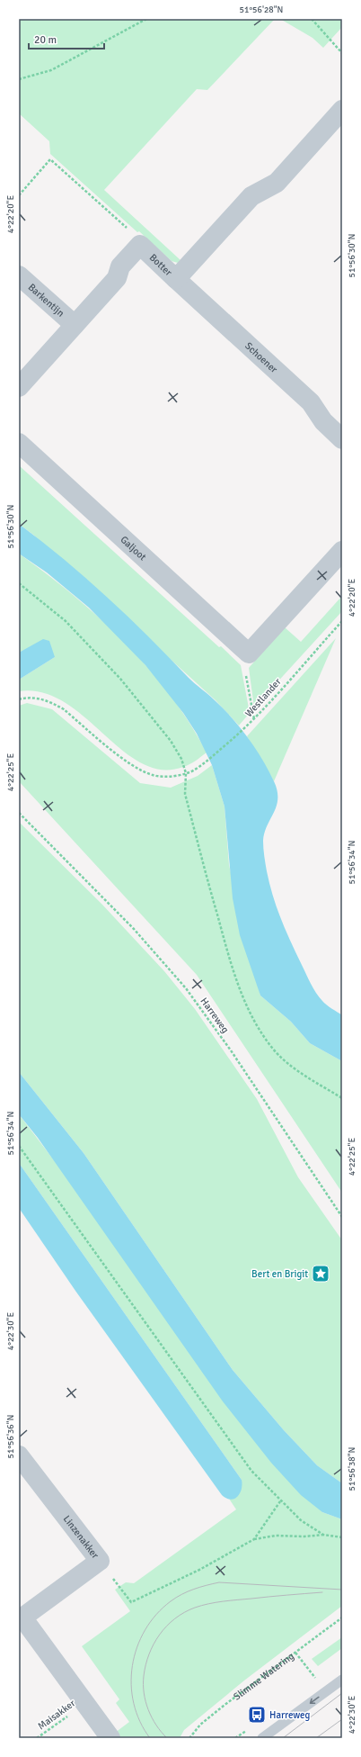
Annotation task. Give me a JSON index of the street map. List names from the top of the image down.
{
  "streets": {
    "street": [
      "Botter",
      "Barkentijn",
      "Schoener",
      "Galjoot",
      "Linzenakker"
    ],
    "path": [
      "Westlander",
      "Harreweg",
      "Slimme Watering",
      "Maisakker"
    ]
  },
  "crossings": [
    ["Botter", "Schoener"],
    ["Linzenakker", "Maisakker"]
  ],
  "places": {
    "place": ["Bert en Brigit"],
    "bus stop": ["Harreweg"]
  },
  "scale_bar": "20 m",
  "coordinates": [
    "51°56'28\"N",
    "4°22'20\"E",
    "51°56'30\"N",
    "4°22'25\"E",
    "51°56'34\"N",
    "4°22'30\"E",
    "51°56'36\"N",
    "51°56'38\"N"
  ]
}
